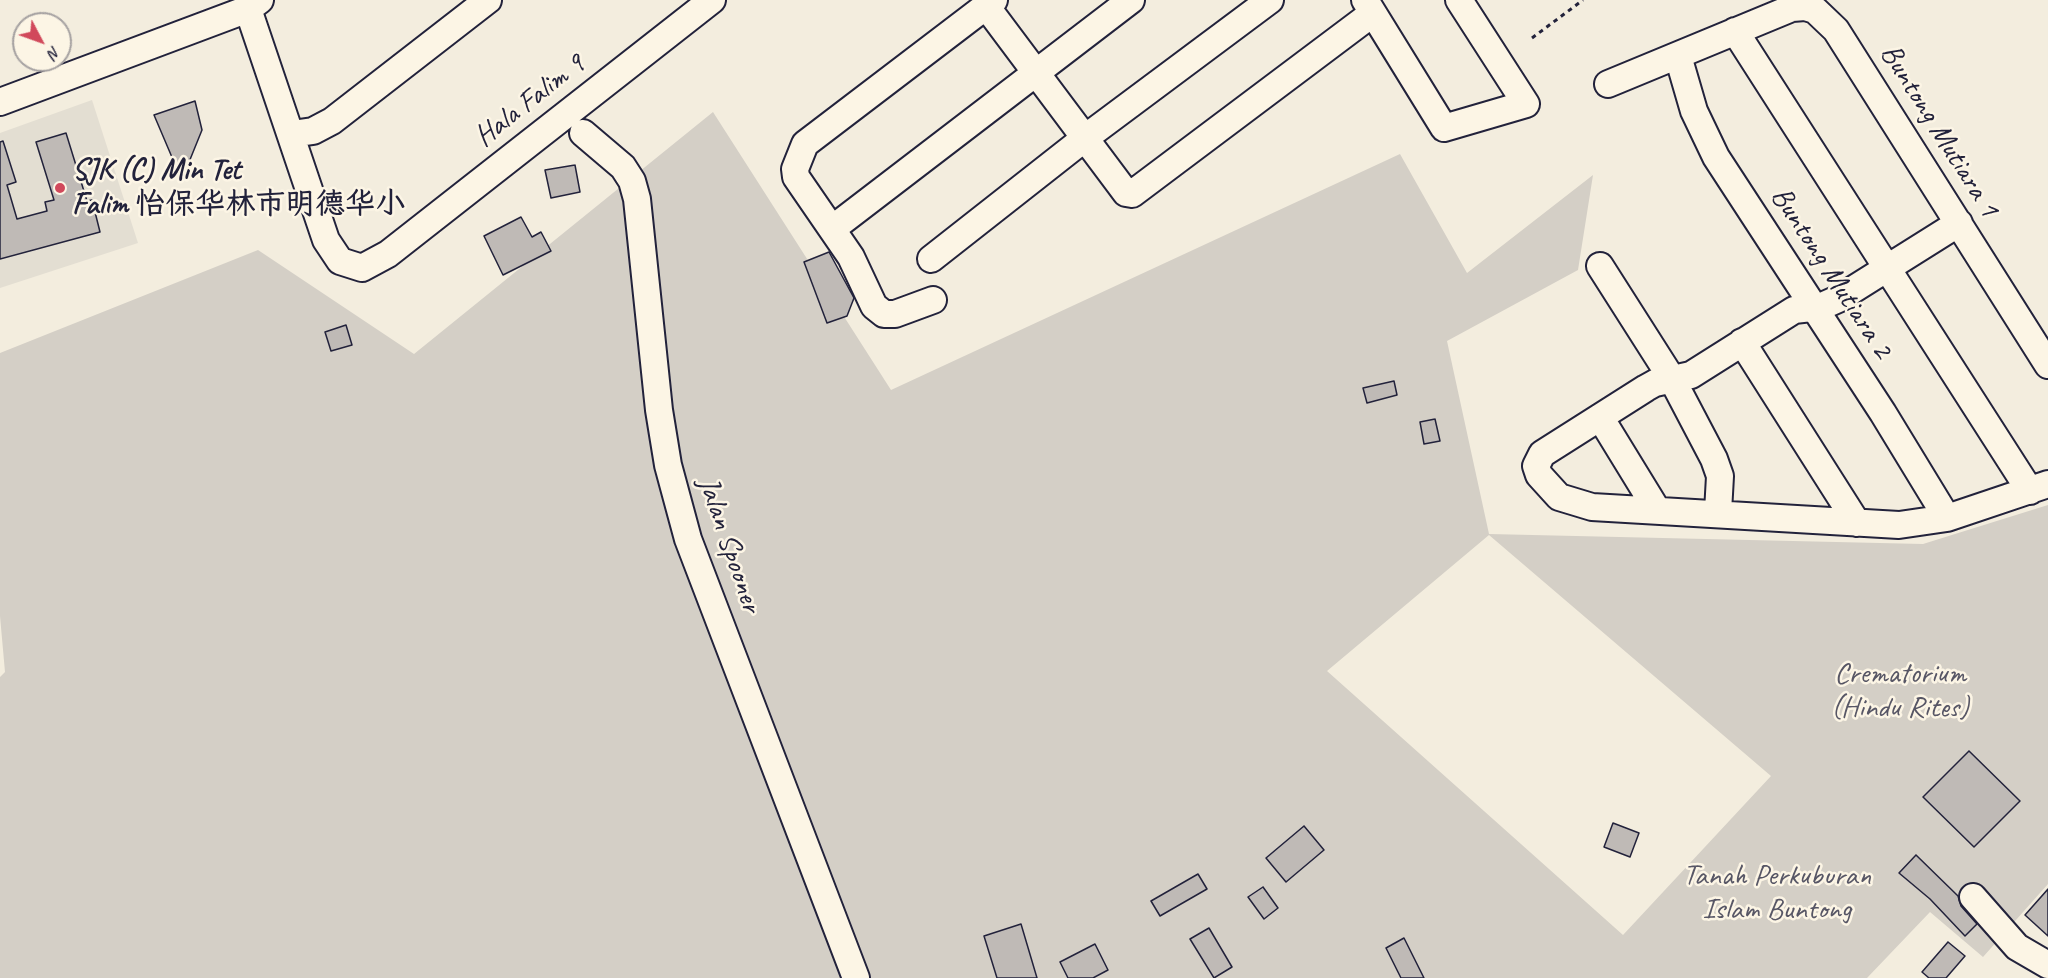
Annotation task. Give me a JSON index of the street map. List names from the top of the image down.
{
  "streets": {
    "street": [
      "Hala Falim 9",
      "Buntong Mutiara 1",
      "Buntong Mutiara 2",
      "Jalan Spooner"
    ]
  },
  "crossings": [
    ["Buntong Mutiara 1", "Buntong Mutiara 2"]
  ],
  "parks": ["Crematorium (Hindu Rites)", "Tanah Perkuburan Islam Buntong"],
  "places": ["SJK (C) Min Tet Falim 怡保华林市明德华小"],
  "north": "bottom right"
}
